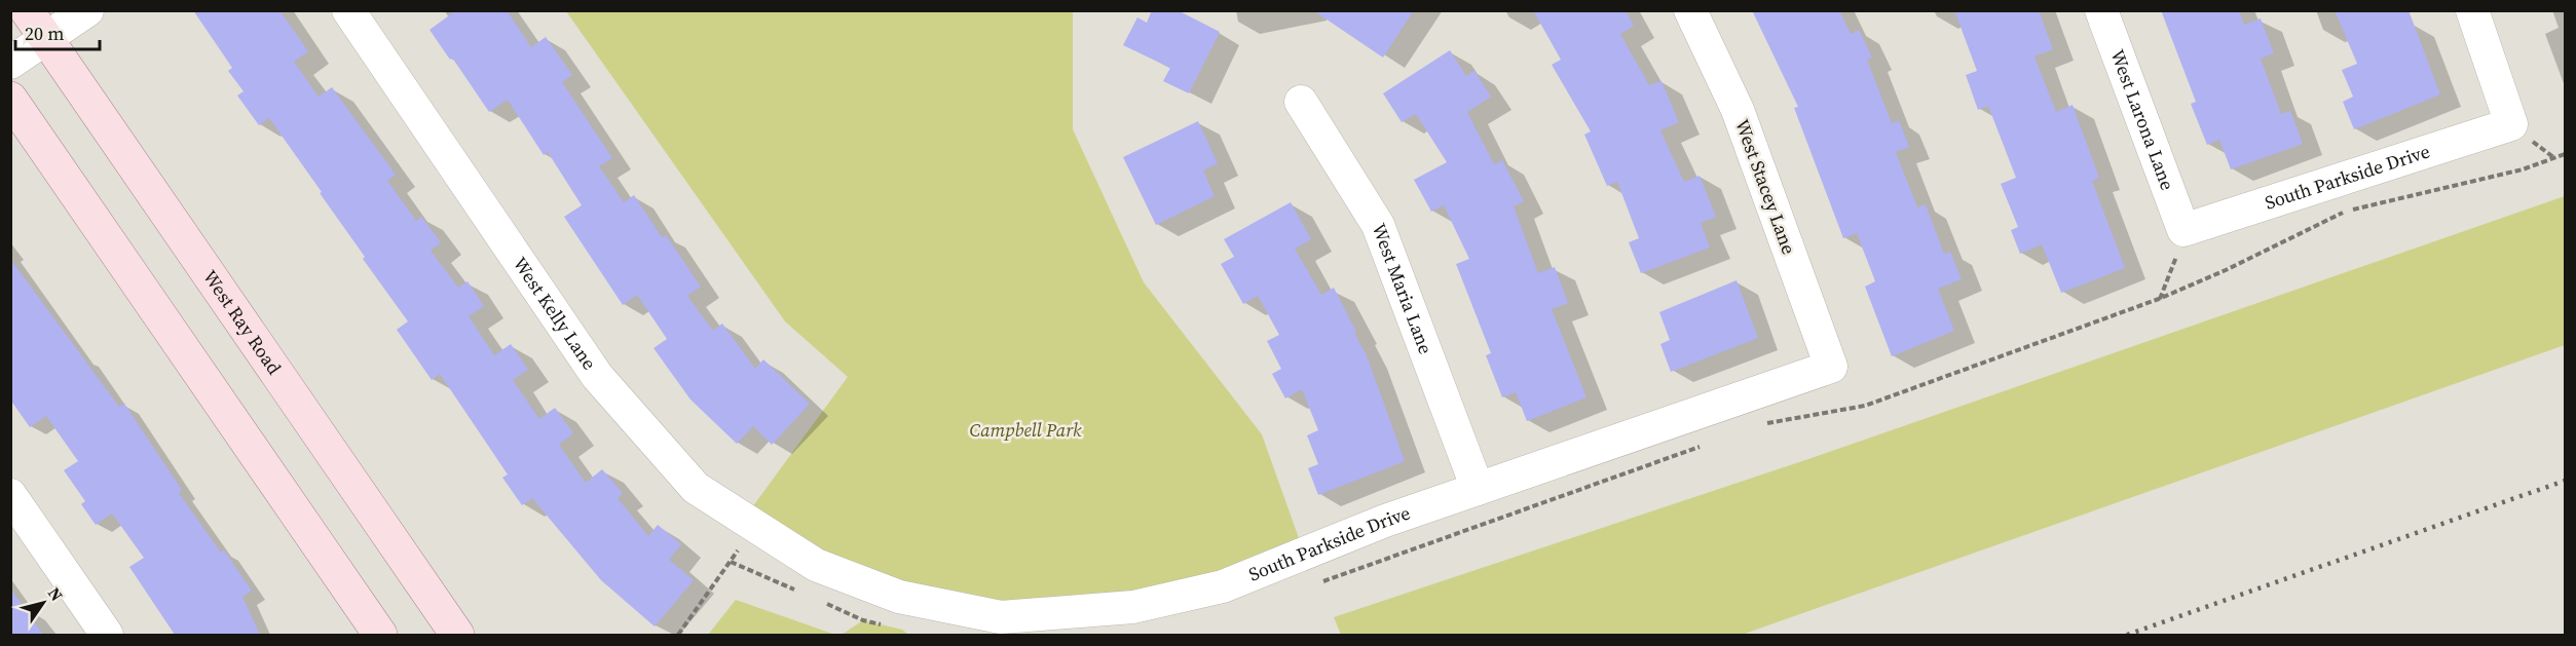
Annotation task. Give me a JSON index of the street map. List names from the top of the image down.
{
  "streets": {
    "main road": ["West Ray Road"],
    "street": [
      "West Larona Lane",
      "South Parkside Drive",
      "West Stacey Lane",
      "West Maria Lane",
      "West Kelly Lane"
    ]
  },
  "crossings": [
    ["West Larona Lane", "South Parkside Drive"],
    ["South Parkside Drive", "West Stacey Lane"],
    ["South Parkside Drive", "West Maria Lane"],
    ["South Parkside Drive", "West Kelly Lane"]
  ],
  "parks": ["Campbell Park"],
  "scale_bar": "20 m",
  "north": "top right"
}
